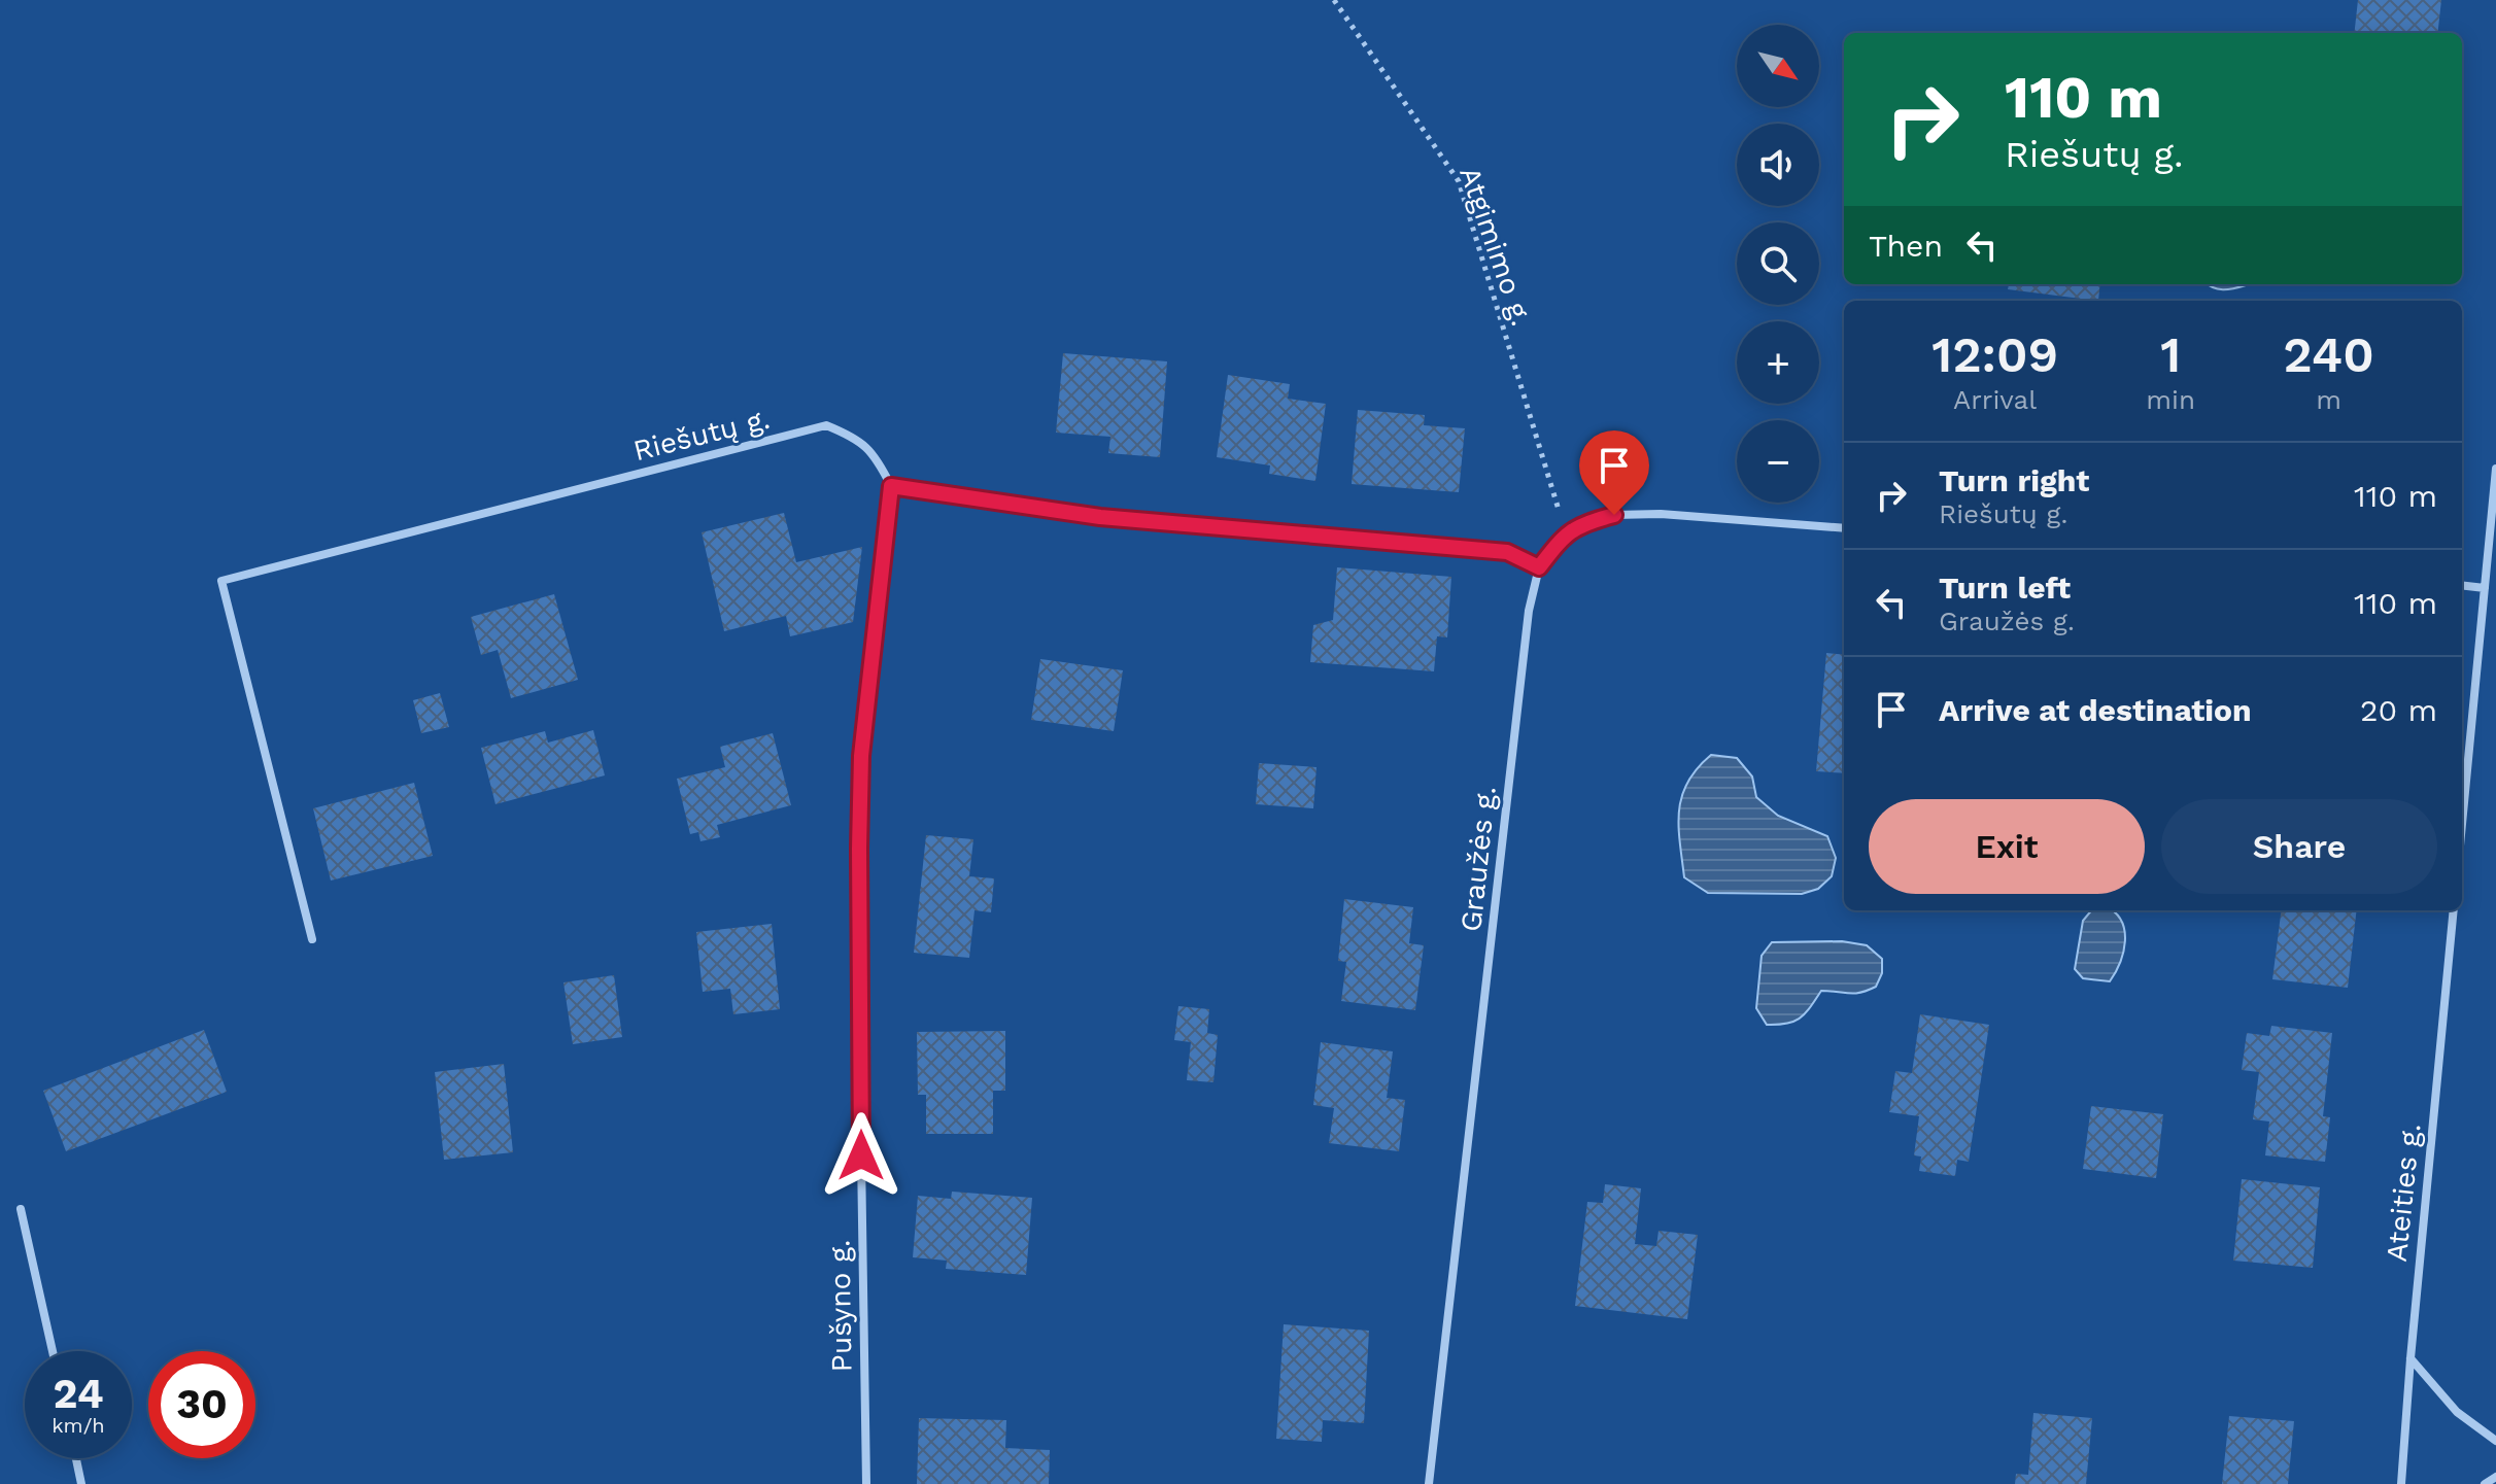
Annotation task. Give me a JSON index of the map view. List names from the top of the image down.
{
  "streets": {
    "street": [
      "Riešutų g.",
      "Graužės g.",
      "Ateities g.",
      "Pušyno g."
    ],
    "path": ["Atgimimo g."]
  },
  "crossings": [
    ["Atgimimo g.", "Graužės g."],
    ["Riešutų g.", "Pušyno g."]
  ],
  "north": "bottom right",
  "page": {
    "map_buttons": ["+", "−"],
    "turn": ["110 m", "Riešutų g."],
    "then": "Then",
    "eta": [
      "12:09",
      "Arrival",
      "1",
      "min",
      "240",
      "m"
    ],
    "list": [
      {
        "name": "Turn right",
        "note": "Riešutų g.",
        "value": "110 m"
      },
      {
        "name": "Turn left",
        "note": "Graužės g.",
        "value": "110 m"
      },
      {
        "name": "Arrive at destination",
        "value": "20 m"
      }
    ],
    "buttons": ["Exit", "Share"],
    "speed": "24 km/h",
    "limit": "30"
  }
}
